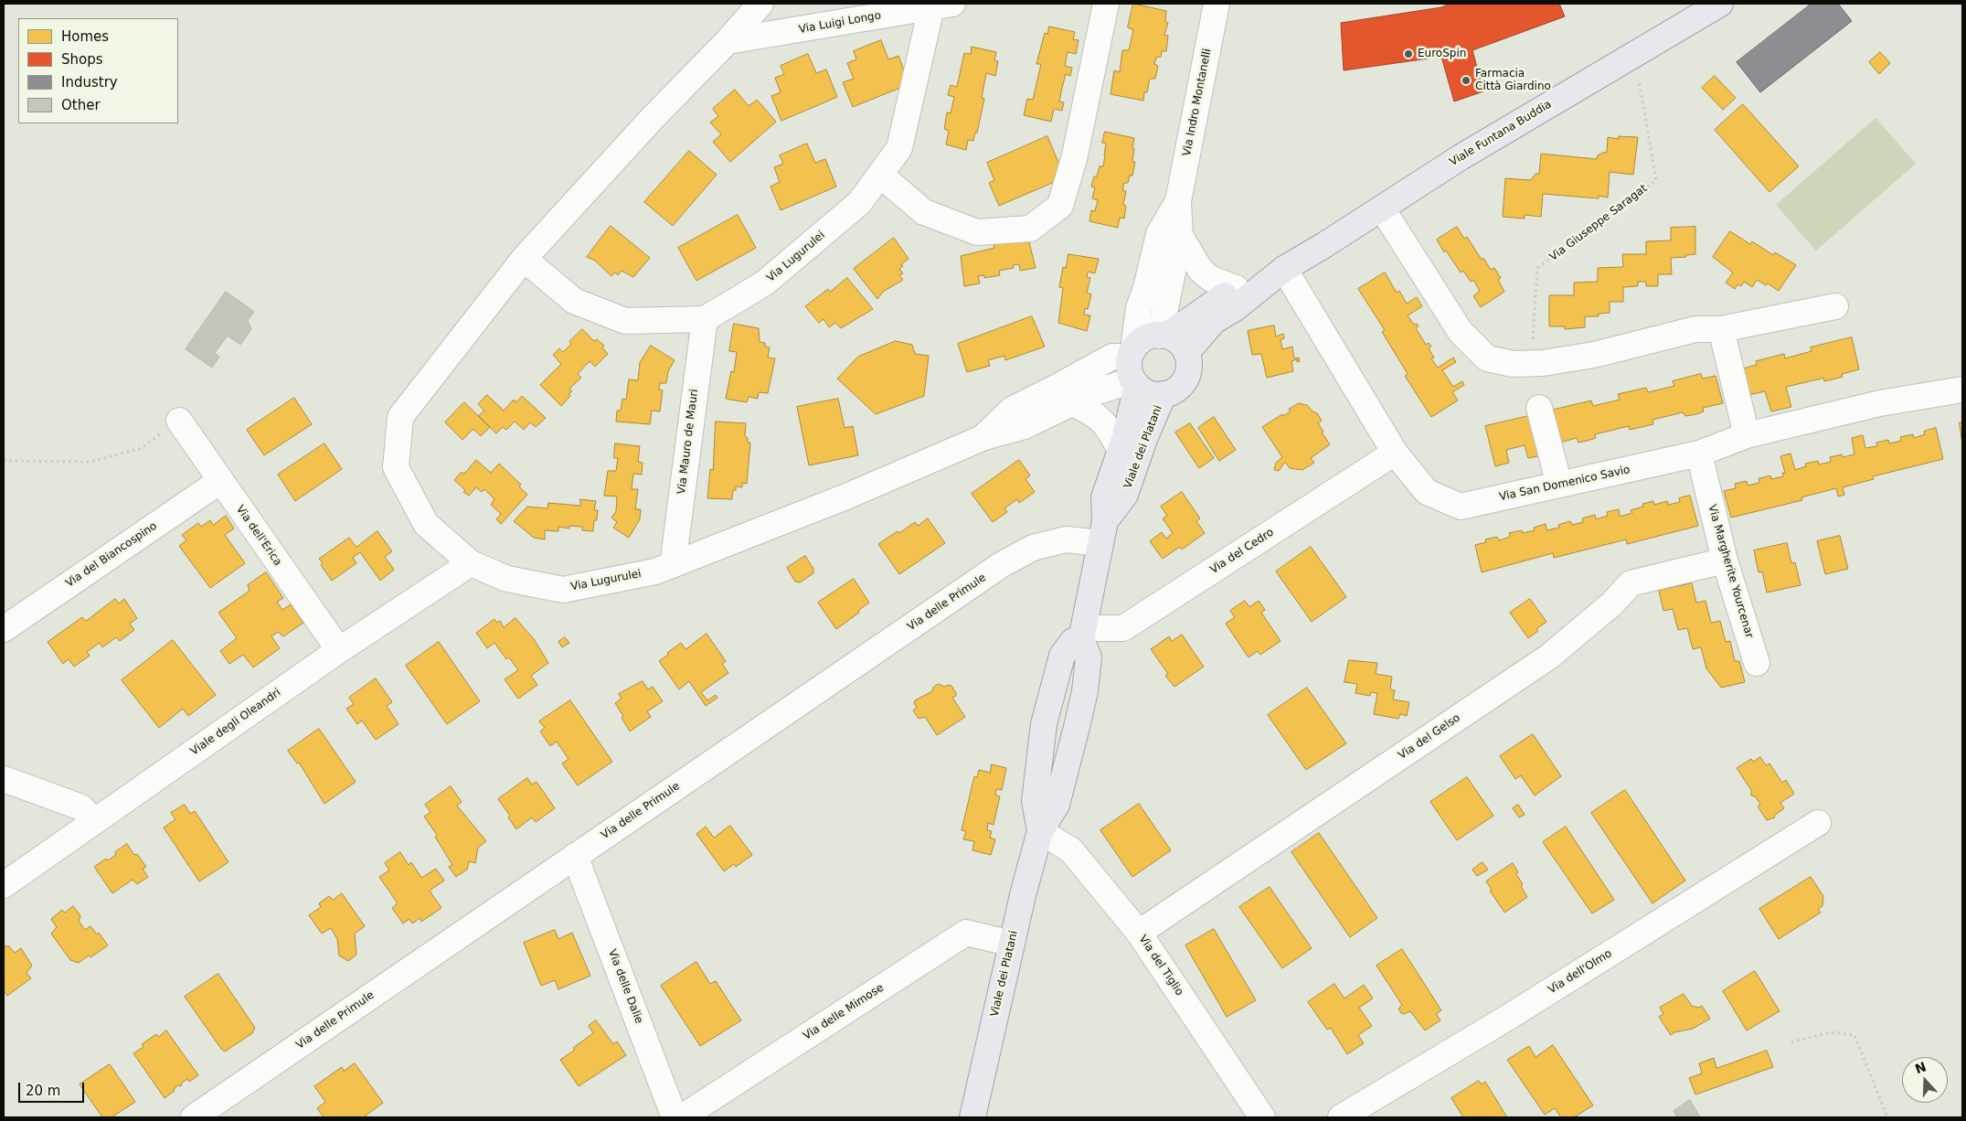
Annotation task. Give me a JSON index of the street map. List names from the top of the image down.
{
  "streets": {
    "main road": ["Viale Funtana Buddia", "Viale dei Platani"],
    "street": [
      "Via Luigi Longo",
      "Via Indro Montanelli",
      "Via Lugurulei",
      "Via Mauro de Mauri",
      "Via San Domenico Savio",
      "Via dell'Erica",
      "Via del Cedro",
      "Via del Biancospino",
      "Via Margherite Yourcenar",
      "Via delle Primule",
      "Viale degli Oleandri",
      "Via del Gelso",
      "Via del Tiglio",
      "Via dell'Olmo",
      "Via delle Dalie",
      "Via delle Mimose"
    ],
    "path": ["Via Giuseppe Saragat"]
  },
  "crossings": [
    ["Via Luigi Longo", "Via Lugurulei"],
    ["Via Indro Montanelli", "Viale Funtana Buddia"],
    ["Via Indro Montanelli", "Via Lugurulei"],
    ["Via Indro Montanelli", "Viale dei Platani"],
    ["Viale Funtana Buddia", "Via Giuseppe Saragat"],
    ["Viale Funtana Buddia", "Via Lugurulei"],
    ["Viale Funtana Buddia", "Viale dei Platani"],
    ["Viale Funtana Buddia", "Via San Domenico Savio"],
    ["Via Lugurulei", "Via Mauro de Mauri"],
    ["Via Lugurulei", "Viale dei Platani"],
    ["Via Lugurulei", "Viale degli Oleandri"],
    ["Viale dei Platani", "Via del Cedro"],
    ["Viale dei Platani", "Via delle Primule"],
    ["Viale dei Platani", "Via del Tiglio"],
    ["Viale dei Platani", "Via delle Mimose"],
    ["Via San Domenico Savio", "Via del Cedro"],
    ["Via San Domenico Savio", "Via Margherite Yourcenar"],
    ["Via dell'Erica", "Via del Biancospino"],
    ["Via dell'Erica", "Viale degli Oleandri"],
    ["Via Margherite Yourcenar", "Via del Gelso"],
    ["Via delle Primule", "Via delle Dalie"],
    ["Via del Gelso", "Via del Tiglio"]
  ],
  "places": ["EuroSpin", "Farmacia Città Giardino"],
  "legend": [
    "Homes",
    "Shops",
    "Industry",
    "Other"
  ],
  "scale_bar": "20 m",
  "north": "top"
}
